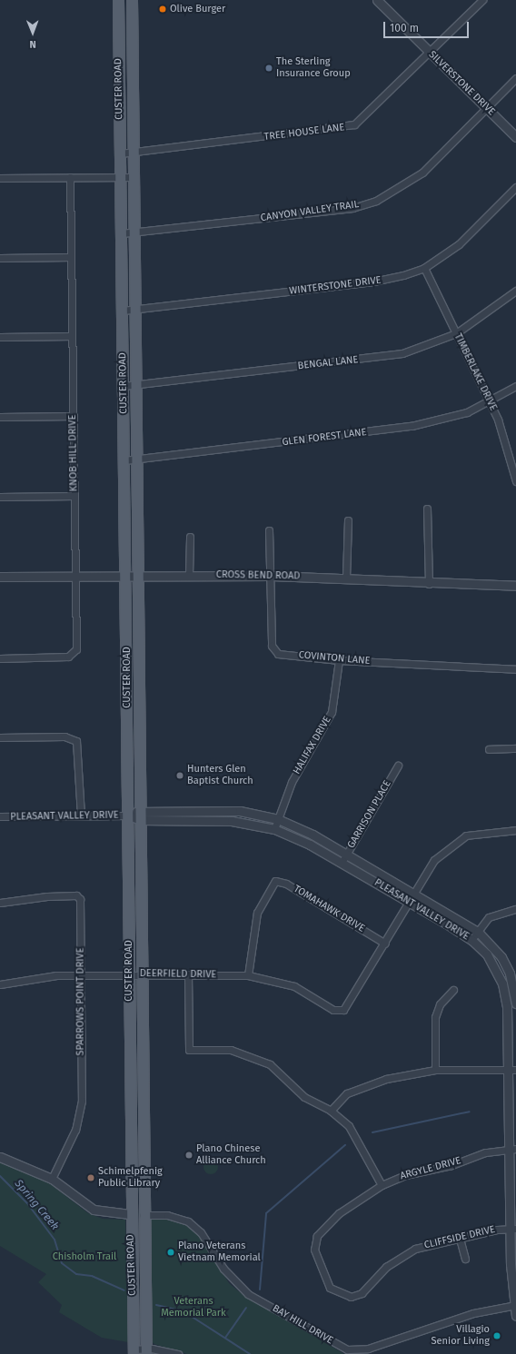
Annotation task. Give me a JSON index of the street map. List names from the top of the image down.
{
  "streets": {
    "main road": ["CUSTER ROAD"],
    "street": [
      "SILVERSTONE DRIVE",
      "TREE HOUSE LANE",
      "CANYON VALLEY TRAIL",
      "WINTERSTONE DRIVE",
      "BENGAL LANE",
      "TIMBERLAKE DRIVE",
      "GLEN FOREST LANE",
      "KNOB HILL DRIVE",
      "CROSS BEND ROAD",
      "COVINTON LANE",
      "HALIFAX DRIVE",
      "GARRISON PLACE",
      "PLEASANT VALLEY DRIVE",
      "TOMAHAWK DRIVE",
      "DEERFIELD DRIVE",
      "SPARROWS POINT DRIVE",
      "ARGYLE DRIVE",
      "CLIFFSIDE DRIVE",
      "BAY HILL DRIVE"
    ]
  },
  "crossings": [
    ["SILVERSTONE DRIVE", "TREE HOUSE LANE"],
    ["SILVERSTONE DRIVE", "CANYON VALLEY TRAIL"],
    ["CUSTER ROAD", "TREE HOUSE LANE"],
    ["CUSTER ROAD", "CANYON VALLEY TRAIL"],
    ["CUSTER ROAD", "WINTERSTONE DRIVE"],
    ["CUSTER ROAD", "BENGAL LANE"],
    ["CUSTER ROAD", "GLEN FOREST LANE"],
    ["CUSTER ROAD", "CROSS BEND ROAD"],
    ["CUSTER ROAD", "PLEASANT VALLEY DRIVE"],
    ["CUSTER ROAD", "DEERFIELD DRIVE"],
    ["CUSTER ROAD", "BAY HILL DRIVE"],
    ["WINTERSTONE DRIVE", "TIMBERLAKE DRIVE"],
    ["BENGAL LANE", "TIMBERLAKE DRIVE"],
    ["TIMBERLAKE DRIVE", "GLEN FOREST LANE"],
    ["KNOB HILL DRIVE", "CROSS BEND ROAD"],
    ["CROSS BEND ROAD", "COVINTON LANE"],
    ["COVINTON LANE", "HALIFAX DRIVE"],
    ["HALIFAX DRIVE", "PLEASANT VALLEY DRIVE"],
    ["GARRISON PLACE", "PLEASANT VALLEY DRIVE"],
    ["PLEASANT VALLEY DRIVE", "ARGYLE DRIVE"],
    ["PLEASANT VALLEY DRIVE", "CLIFFSIDE DRIVE"],
    ["PLEASANT VALLEY DRIVE", "BAY HILL DRIVE"],
    ["TOMAHAWK DRIVE", "DEERFIELD DRIVE"],
    ["DEERFIELD DRIVE", "SPARROWS POINT DRIVE"],
    ["ARGYLE DRIVE", "CLIFFSIDE DRIVE"]
  ],
  "water": ["Spring Creek"],
  "parks": ["Chisholm Trail", "Veterans Memorial Park"],
  "places": [
    "Olive Burger",
    "The Sterling Insurance Group",
    "Hunters Glen Baptist Church",
    "Plano Chinese Alliance Church",
    "Schimelpfenig Public Library",
    "Plano Veterans Vietnam Memorial",
    "Villagio Senior Living"
  ],
  "scale_bar": "100 m",
  "north": "bottom"
}
